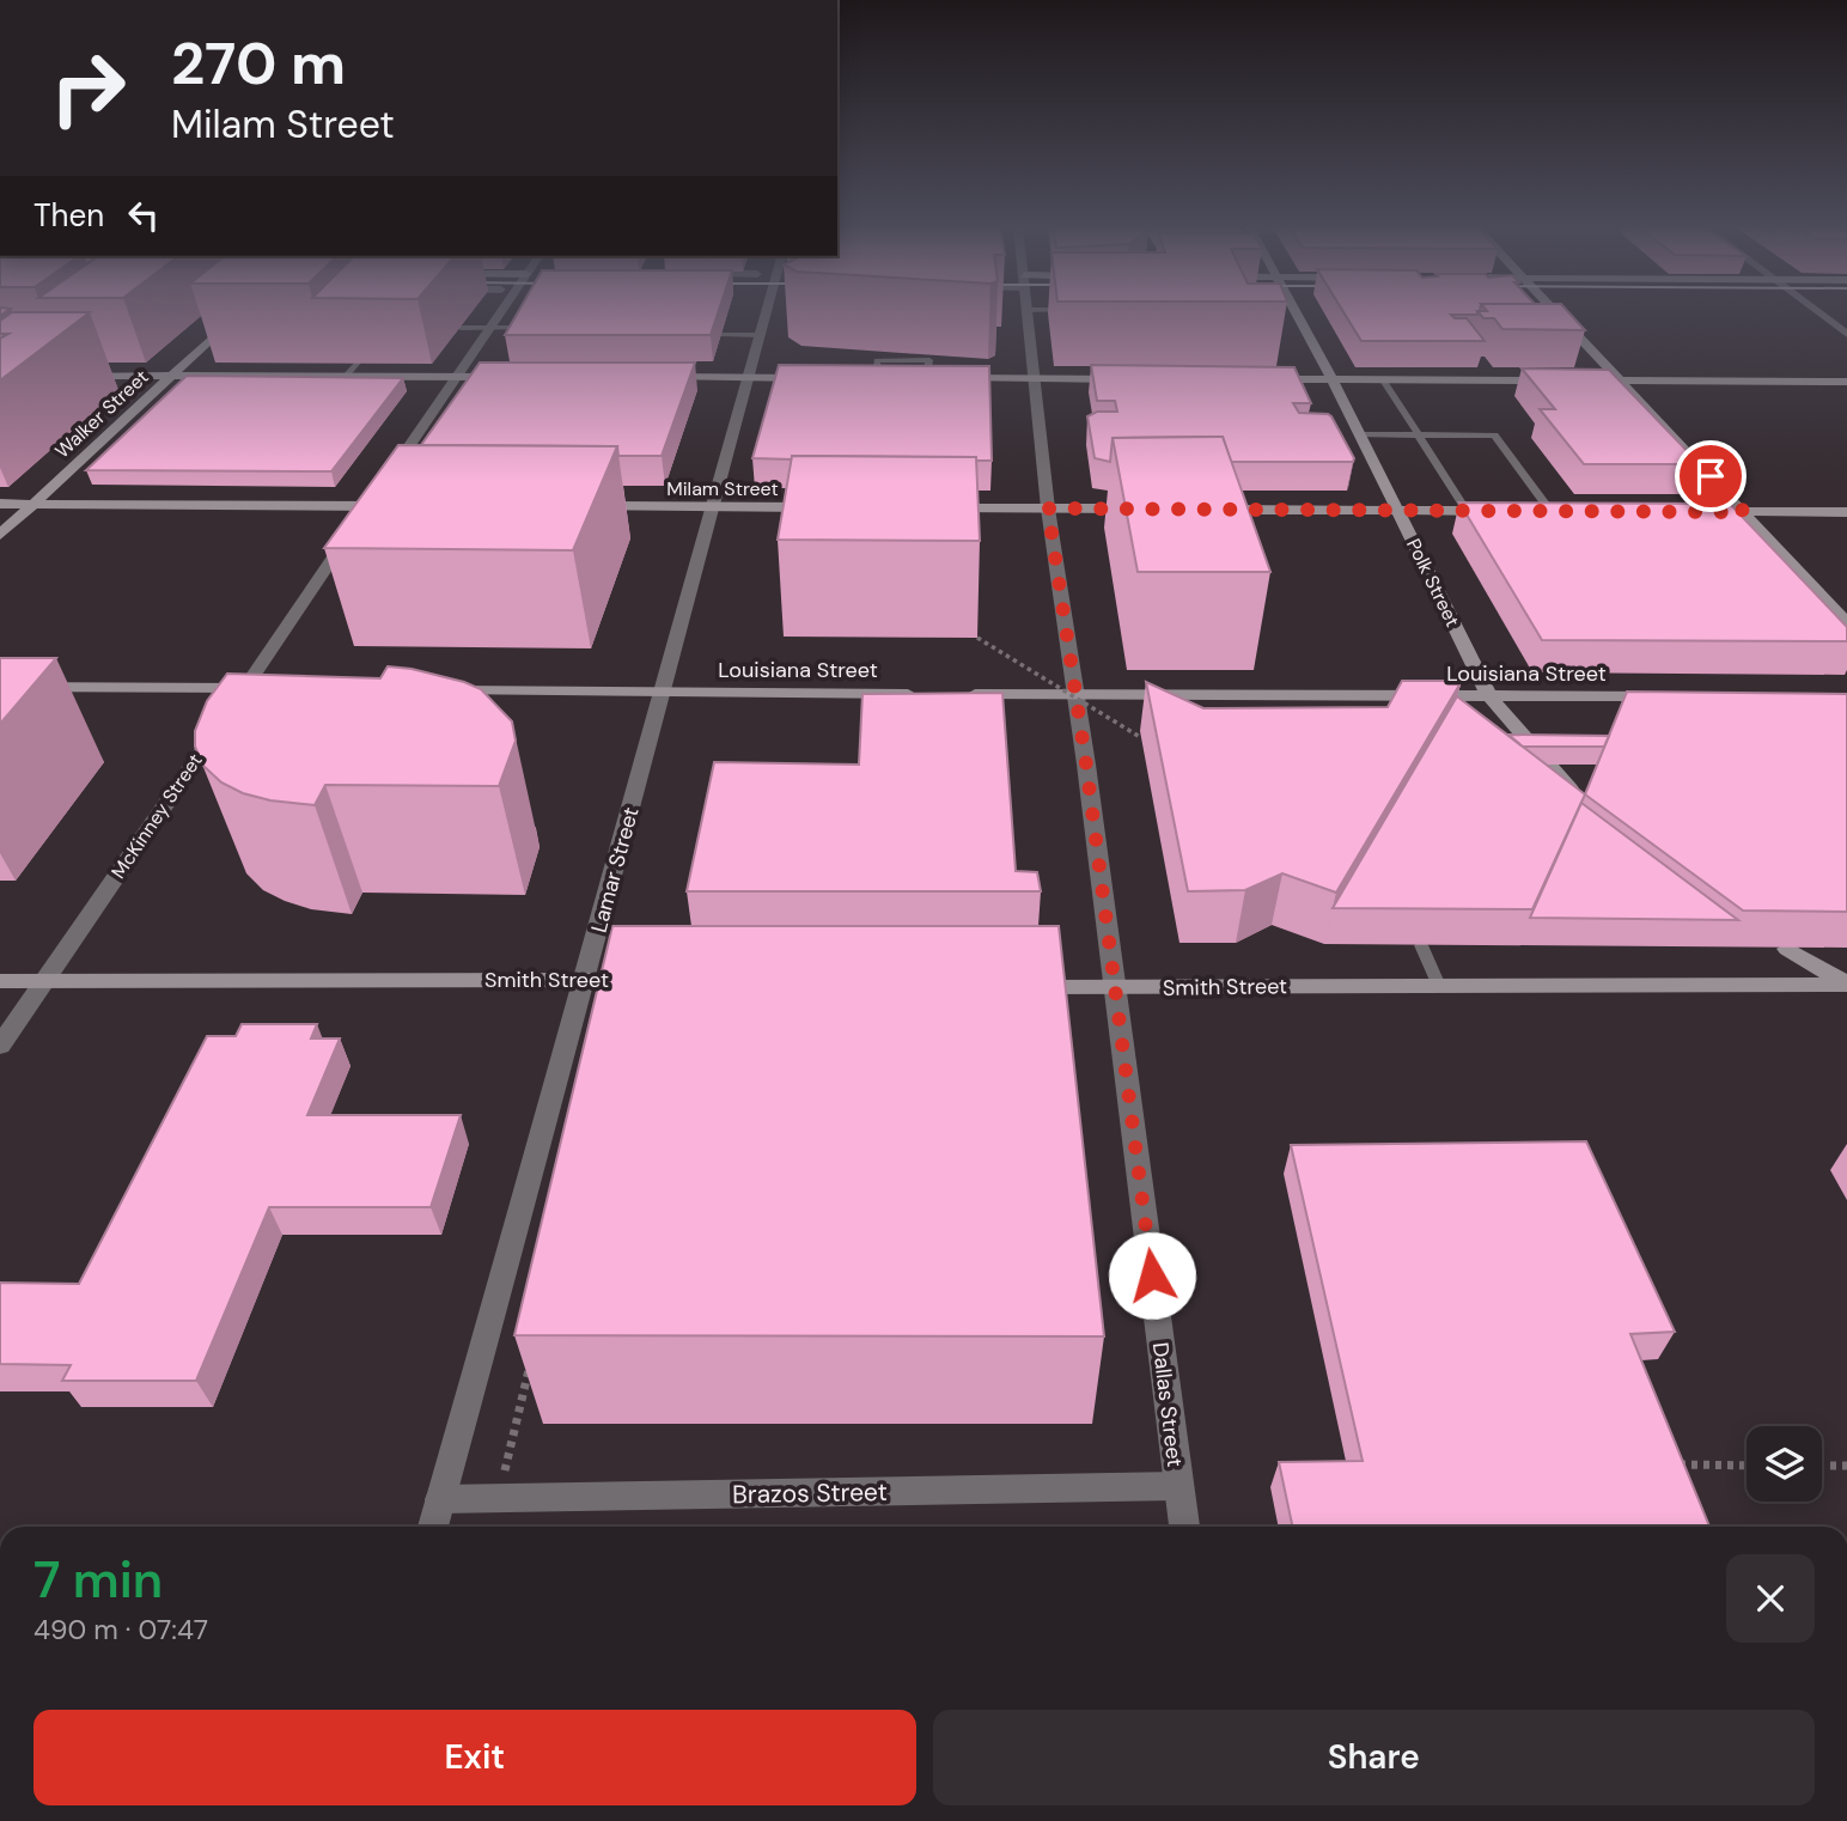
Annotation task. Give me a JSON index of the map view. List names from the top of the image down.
{
  "streets": {
    "main road": [
      "Walker Street",
      "Milam Street",
      "Polk Street",
      "Louisiana Street",
      "Smith Street"
    ],
    "street": [
      "McKinney Street",
      "Lamar Street",
      "Dallas Street",
      "Brazos Street"
    ]
  },
  "crossings": [
    ["Milam Street", "Lamar Street"],
    ["Polk Street", "Louisiana Street"],
    ["Louisiana Street", "Lamar Street"],
    ["Louisiana Street", "Dallas Street"],
    ["McKinney Street", "Smith Street"],
    ["Lamar Street", "Smith Street"],
    ["Lamar Street", "Brazos Street"],
    ["Smith Street", "Dallas Street"],
    ["Dallas Street", "Brazos Street"]
  ],
  "page": {
    "turn": ["270 m", "Milam Street"],
    "then": "Then",
    "heading": ["7 min", "490 m · 07:47"],
    "buttons": ["Exit", "Share"]
  }
}
